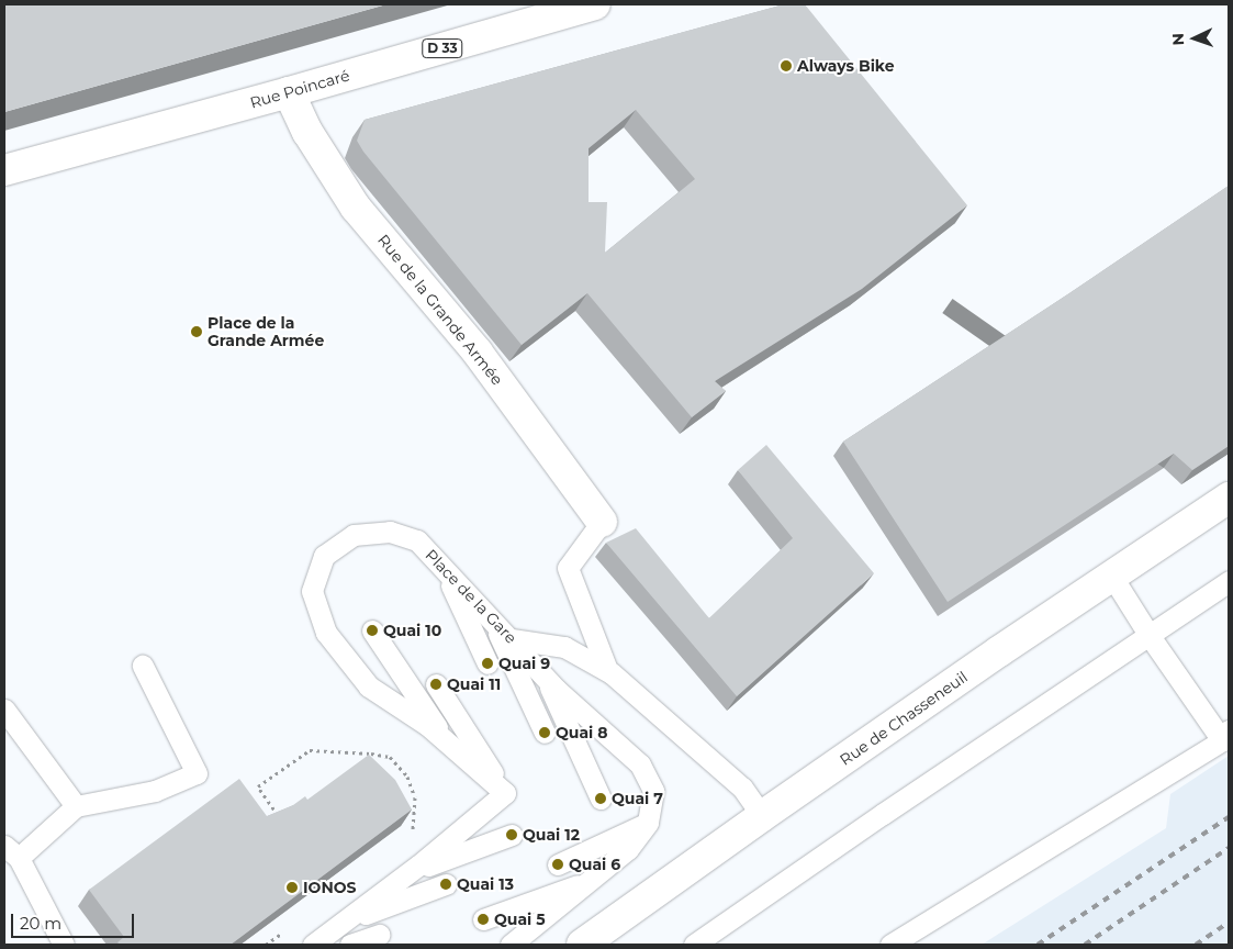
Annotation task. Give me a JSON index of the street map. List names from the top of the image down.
{
  "streets": {
    "street": [
      "D 33",
      "Rue Poincaré",
      "Rue de la Grande Armée",
      "Rue de Chasseneuil"
    ],
    "lane": ["Place de la Gare"]
  },
  "crossings": [
    ["Rue Poincaré", "Rue de la Grande Armée"]
  ],
  "places": [
    "Always Bike",
    "Place de la Grande Armée",
    "Quai 10",
    "Quai 9",
    "Quai 11",
    "Quai 8",
    "Quai 7",
    "Quai 12",
    "Quai 6",
    "Quai 13",
    "IONOS",
    "Quai 5"
  ],
  "scale_bar": "20 m",
  "north": "left"
}
